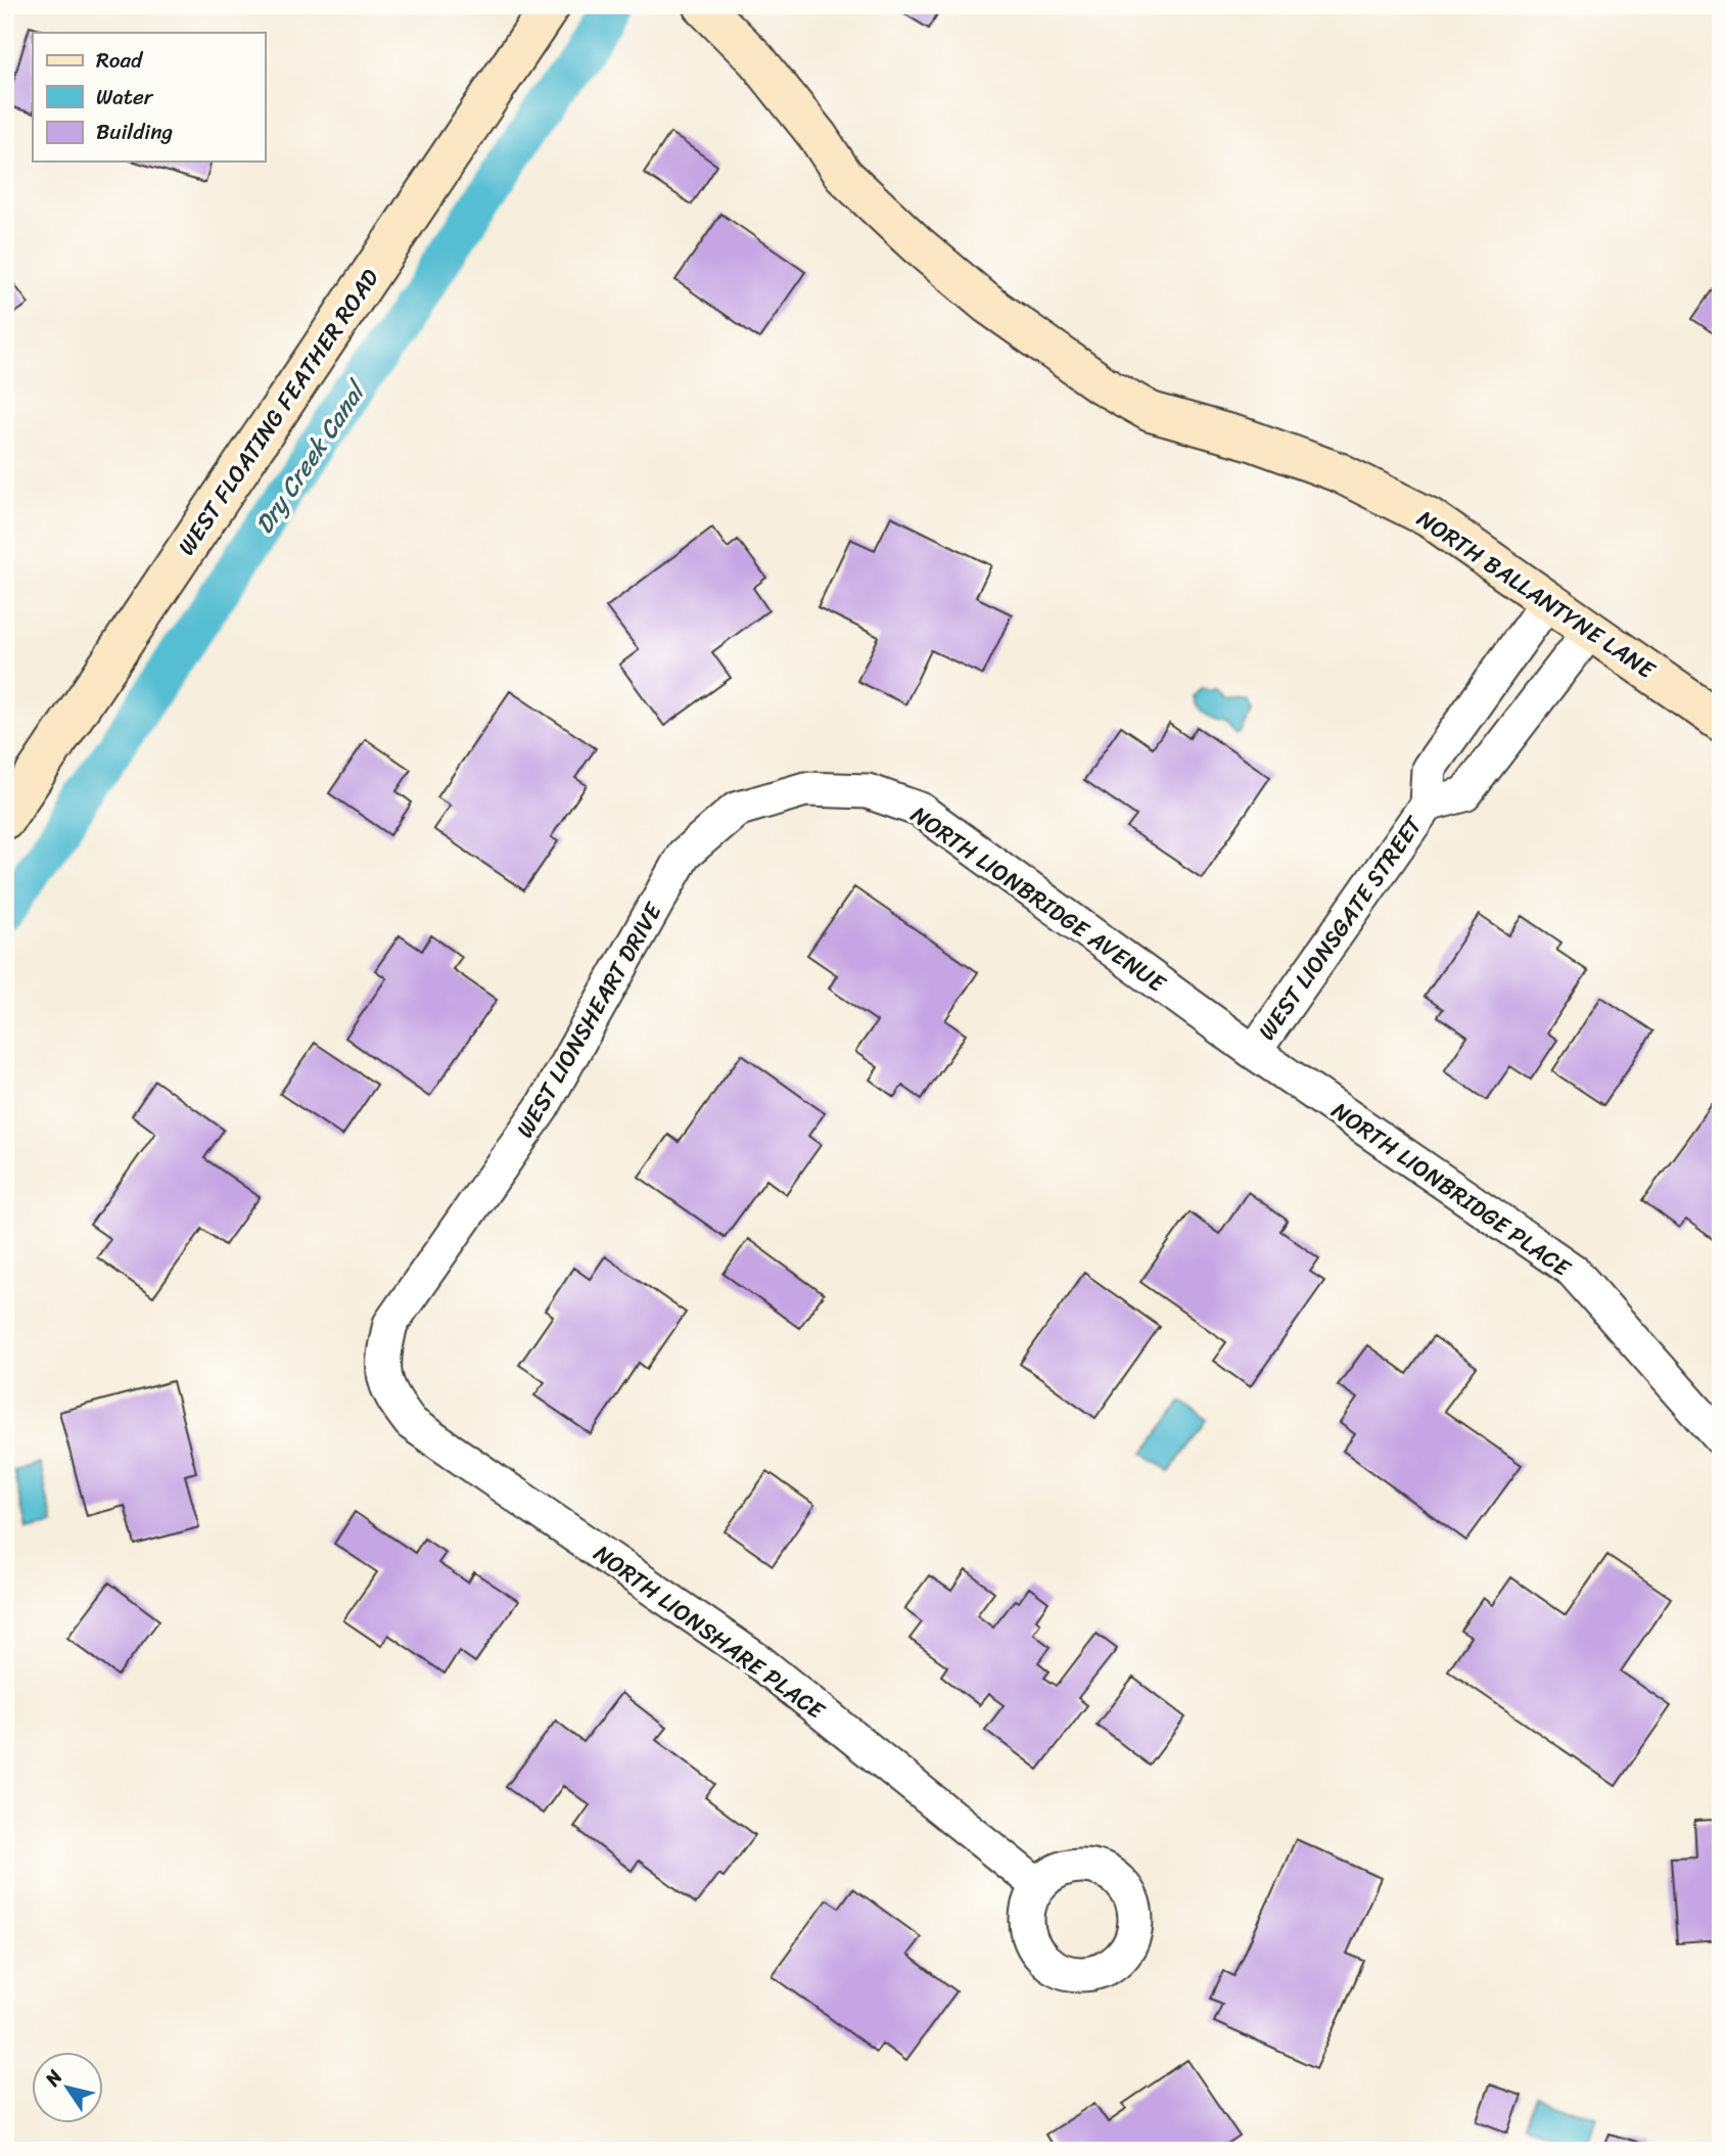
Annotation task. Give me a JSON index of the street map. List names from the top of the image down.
{
  "streets": {
    "street": [
      "WEST FLOATING FEATHER ROAD",
      "NORTH BALLANTYNE LANE",
      "NORTH LIONBRIDGE AVENUE",
      "WEST LIONSGATE STREET",
      "WEST LIONSHEART DRIVE",
      "NORTH LIONBRIDGE PLACE",
      "NORTH LIONSHARE PLACE"
    ]
  },
  "crossings": [
    ["NORTH BALLANTYNE LANE", "WEST LIONSGATE STREET"],
    ["NORTH LIONBRIDGE AVENUE", "WEST LIONSGATE STREET"],
    ["NORTH LIONBRIDGE AVENUE", "WEST LIONSHEART DRIVE"],
    ["NORTH LIONBRIDGE AVENUE", "NORTH LIONBRIDGE PLACE"],
    ["WEST LIONSGATE STREET", "NORTH LIONBRIDGE PLACE"],
    ["WEST LIONSHEART DRIVE", "NORTH LIONSHARE PLACE"]
  ],
  "water": ["Dry Creek Canal"],
  "legend": ["Road", "Water", "Building"],
  "north": "top left"
}
